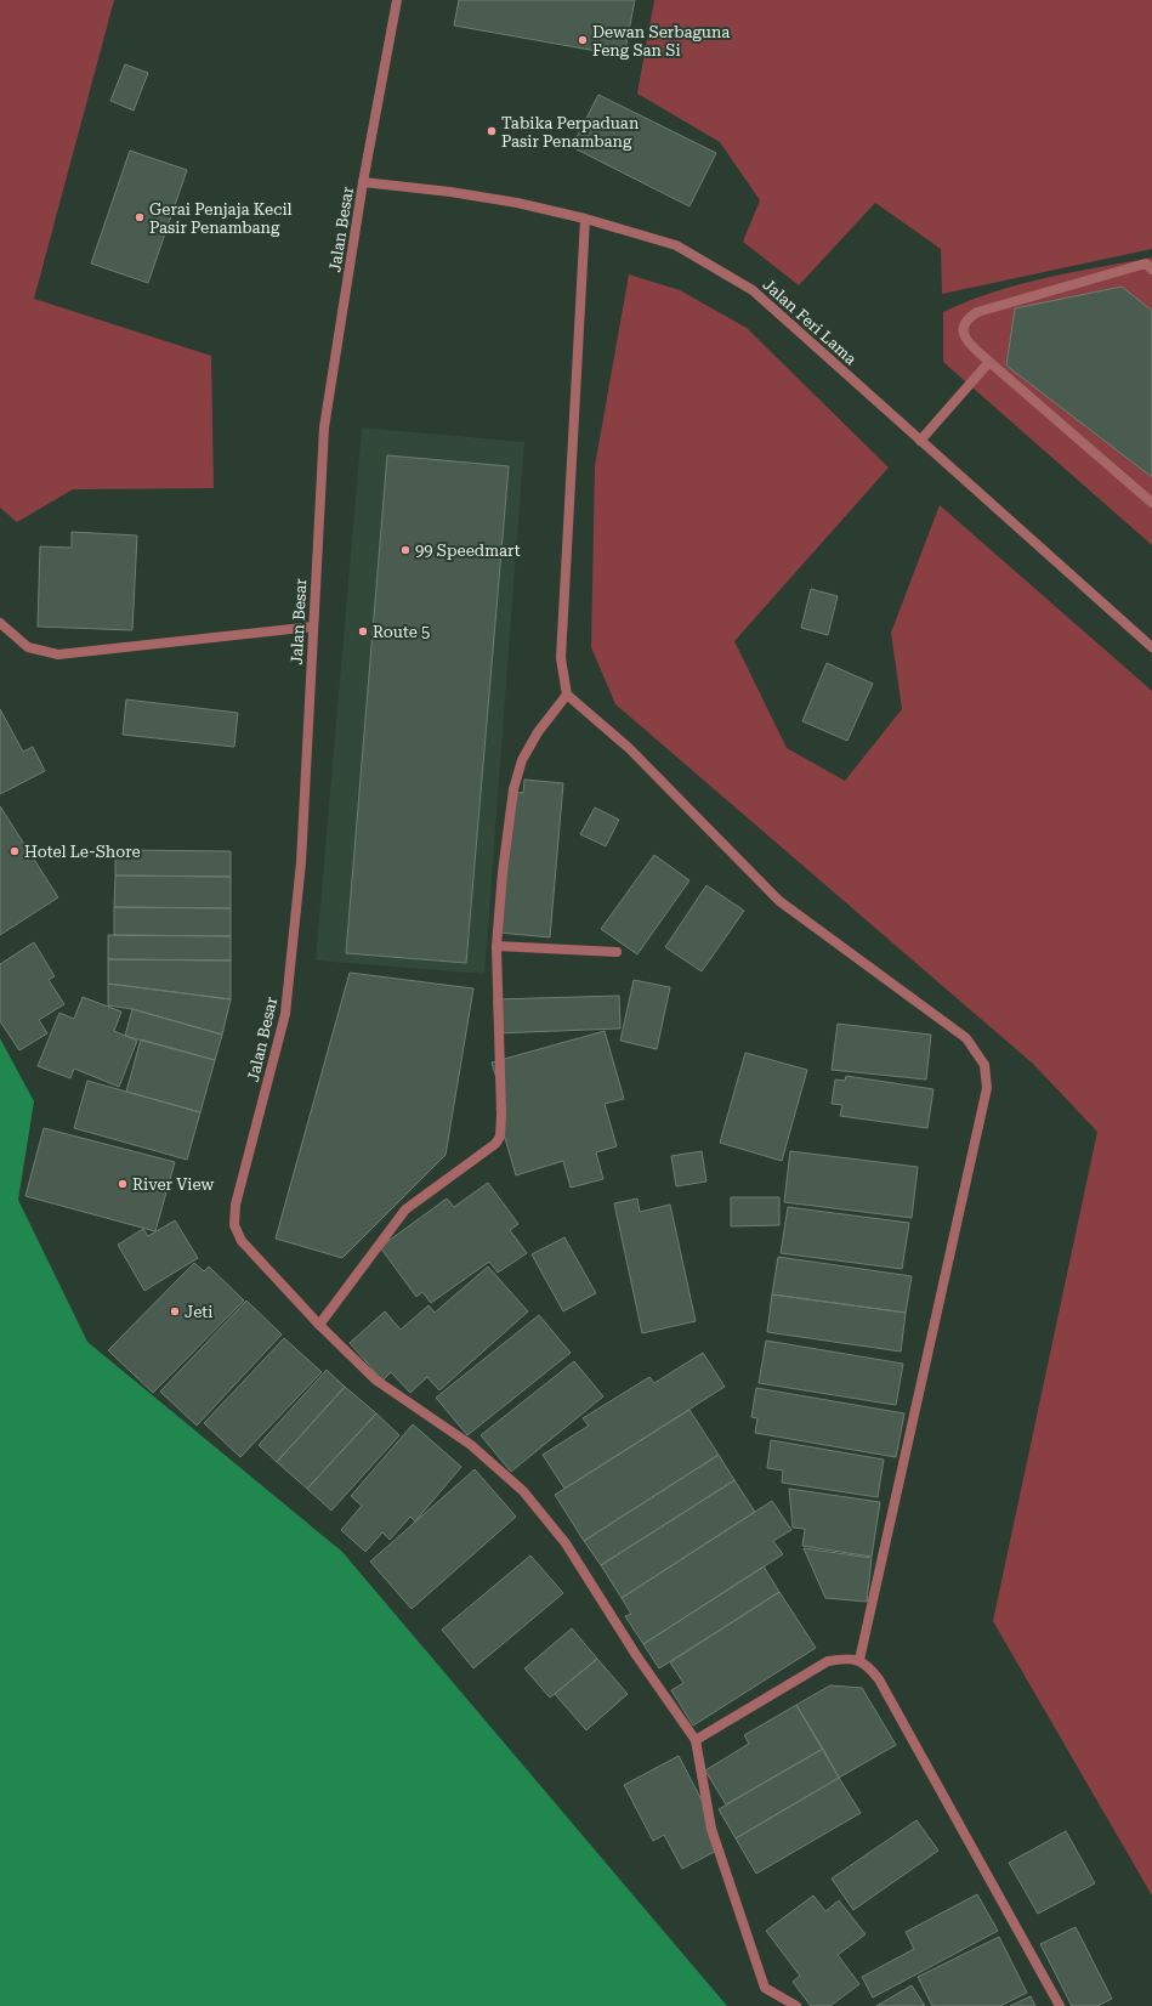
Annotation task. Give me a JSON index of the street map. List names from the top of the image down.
{
  "streets": {
    "street": ["Jalan Besar", "Jalan Feri Lama"]
  },
  "crossings": [
    ["Jalan Besar", "Jalan Feri Lama"]
  ],
  "places": [
    "Dewan Serbaguna Feng San Si",
    "Tabika Perpaduan Pasir Penambang",
    "Gerai Penjaja Kecil Pasir Penambang",
    "99 Speedmart",
    "Route 5",
    "Hotel Le-Shore",
    "River View",
    "Jeti"
  ]
}
